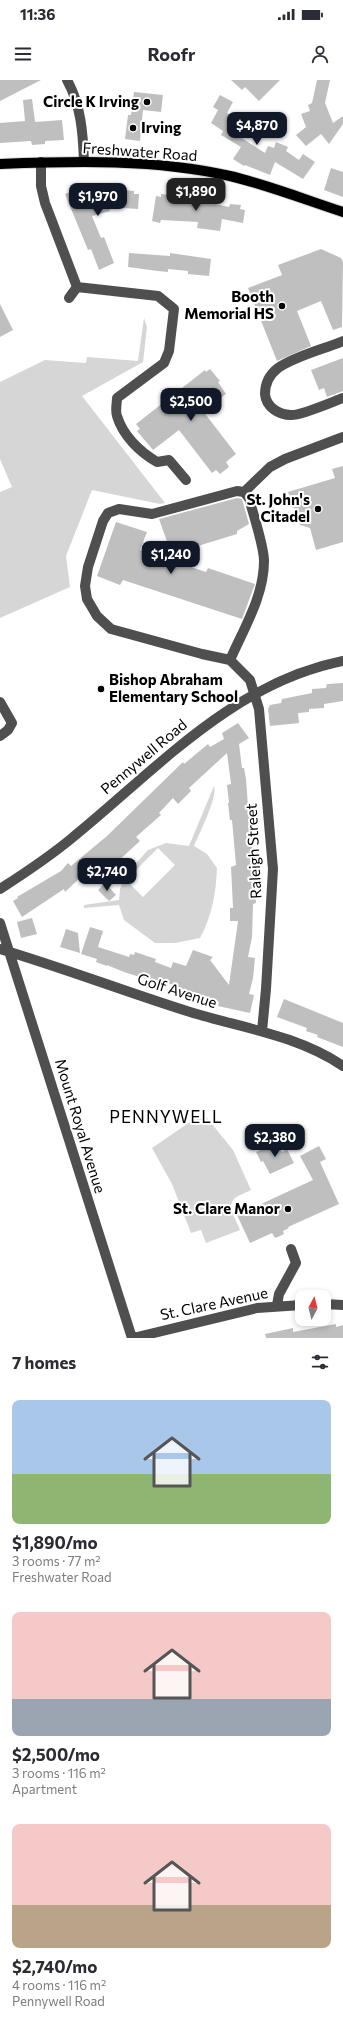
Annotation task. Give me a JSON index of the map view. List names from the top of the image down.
{
  "streets": {
    "main road": ["Freshwater Road"],
    "street": [
      "Pennywell Road",
      "Raleigh Street",
      "Golf Avenue",
      "Mount Royal Avenue",
      "St. Clare Avenue"
    ]
  },
  "crossings": [
    ["Pennywell Road", "Raleigh Street"],
    ["Raleigh Street", "Golf Avenue"],
    ["Golf Avenue", "Mount Royal Avenue"],
    ["Mount Royal Avenue", "St. Clare Avenue"]
  ],
  "districts": ["PENNYWELL"],
  "places": [
    "Circle K Irving",
    "Irving",
    "Booth Memorial HS",
    "St. John's Citadel",
    "Bishop Abraham Elementary School",
    "St. Clare Manor"
  ],
  "north": "top",
  "page": {
    "status": "11:36",
    "header": "Roofr",
    "price": [
      "$4,870",
      "$1,890",
      "$1,970",
      "$2,500",
      "$1,240",
      "$2,740",
      "$2,380"
    ],
    "heading": "7 homes",
    "list": [
      {
        "name": "$1,890/mo",
        "note": "3 rooms · 77 m² · Freshwater Road"
      },
      {
        "name": "$2,500/mo",
        "note": "3 rooms · 116 m² · Apartment"
      },
      {
        "name": "$2,740/mo",
        "note": "4 rooms · 116 m² · Pennywell Road"
      }
    ]
  }
}
